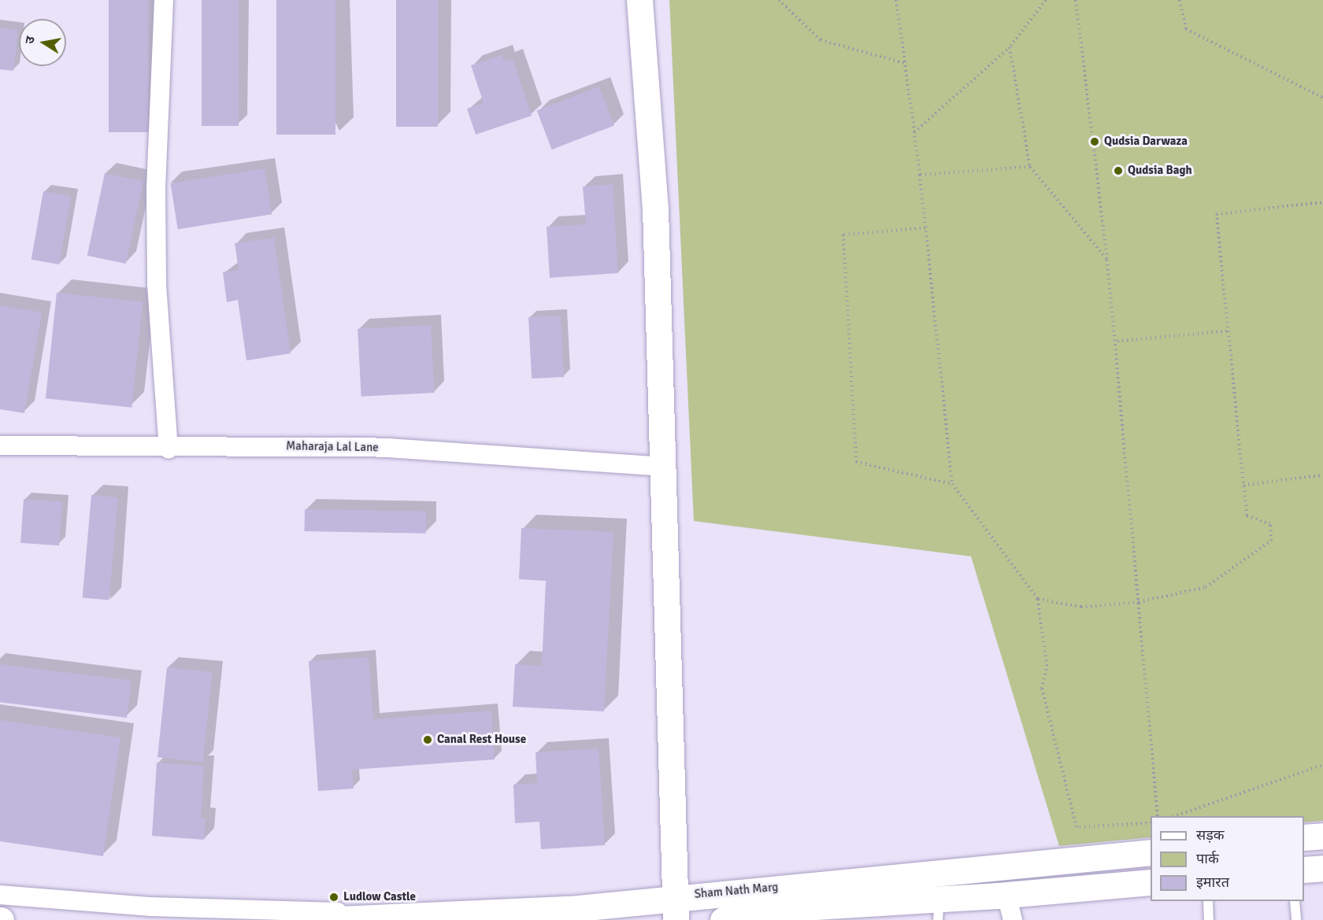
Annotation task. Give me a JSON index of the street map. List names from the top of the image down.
{
  "streets": {
    "main road": ["Sham Nath Marg"],
    "street": ["Maharaja Lal Lane"]
  },
  "places": [
    "Qudsia Darwaza",
    "Qudsia Bagh",
    "Canal Rest House",
    "Ludlow Castle"
  ],
  "legend": ["सड़क", "पार्क", "इमारत"],
  "north": "left"
}
